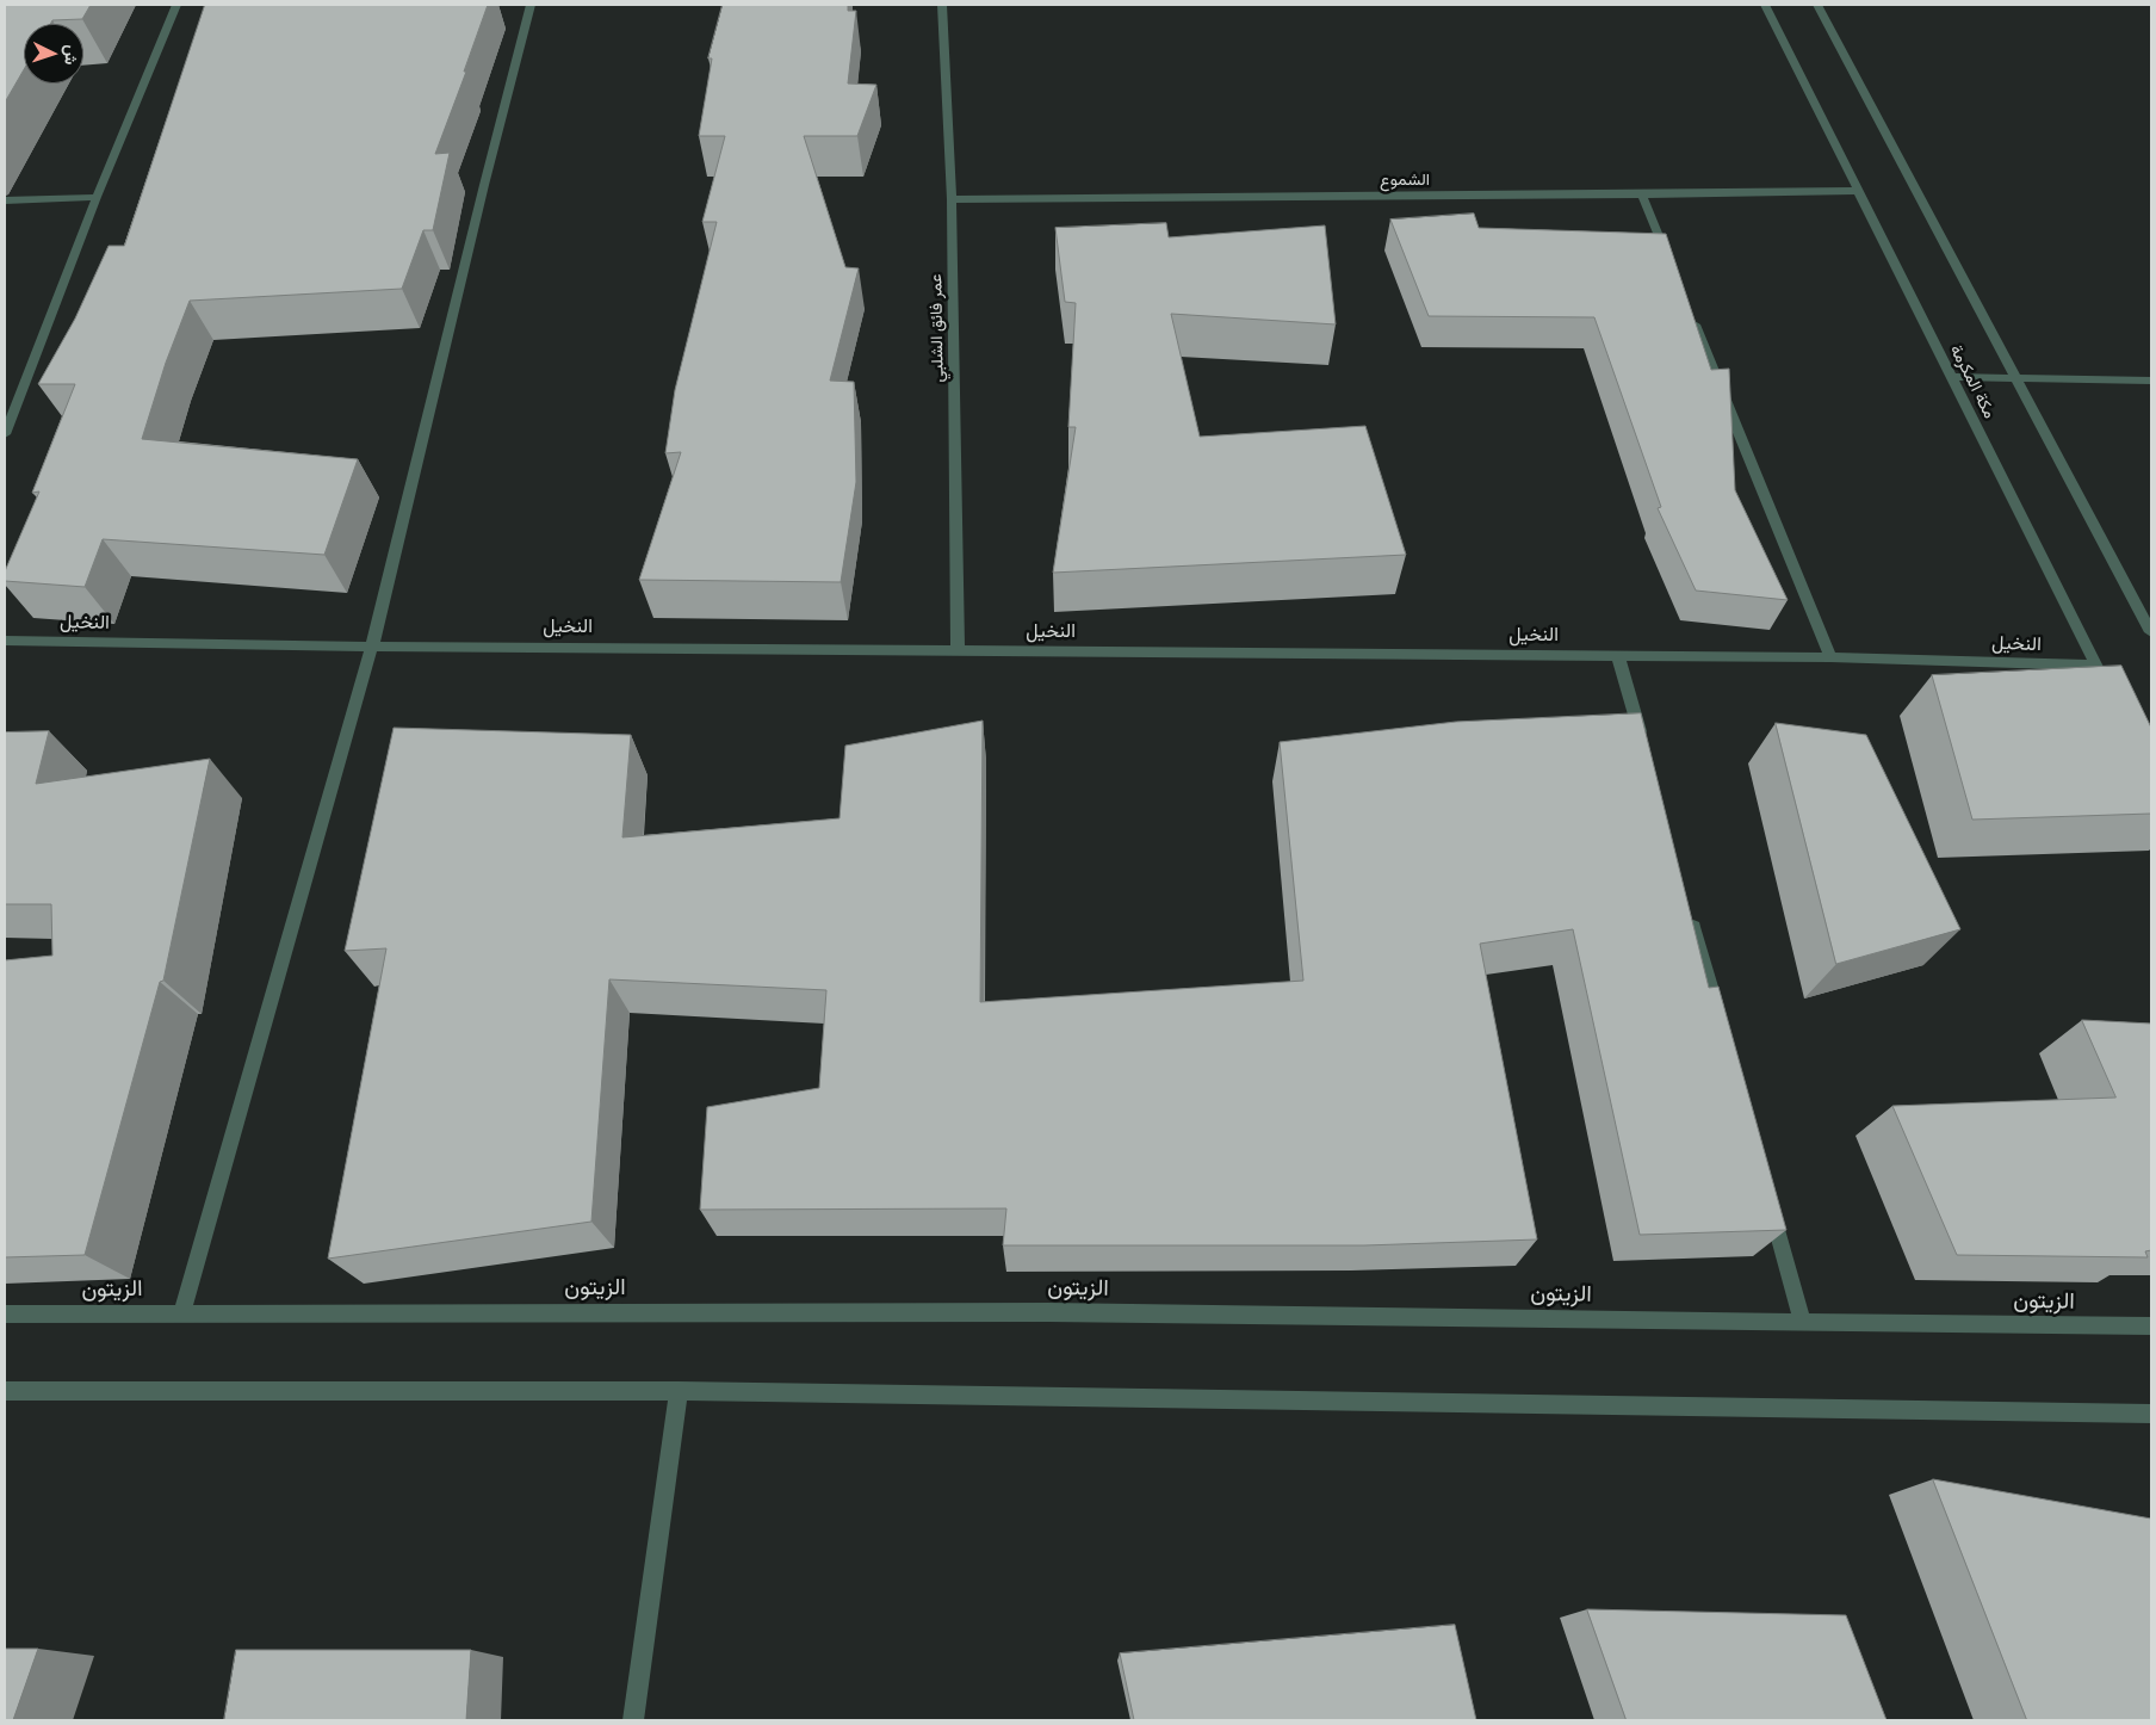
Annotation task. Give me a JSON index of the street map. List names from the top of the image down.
{
  "streets": {
    "street": [
      "الشموع",
      "عمر فائق الشلبي",
      "مكة المكرمة",
      "النخيل",
      "الزيتون"
    ]
  },
  "crossings": [
    ["الشموع", "عمر فائق الشلبي"],
    ["الشموع", "مكة المكرمة"],
    ["عمر فائق الشلبي", "النخيل"],
    ["مكة المكرمة", "النخيل"]
  ],
  "north": "right"
}
